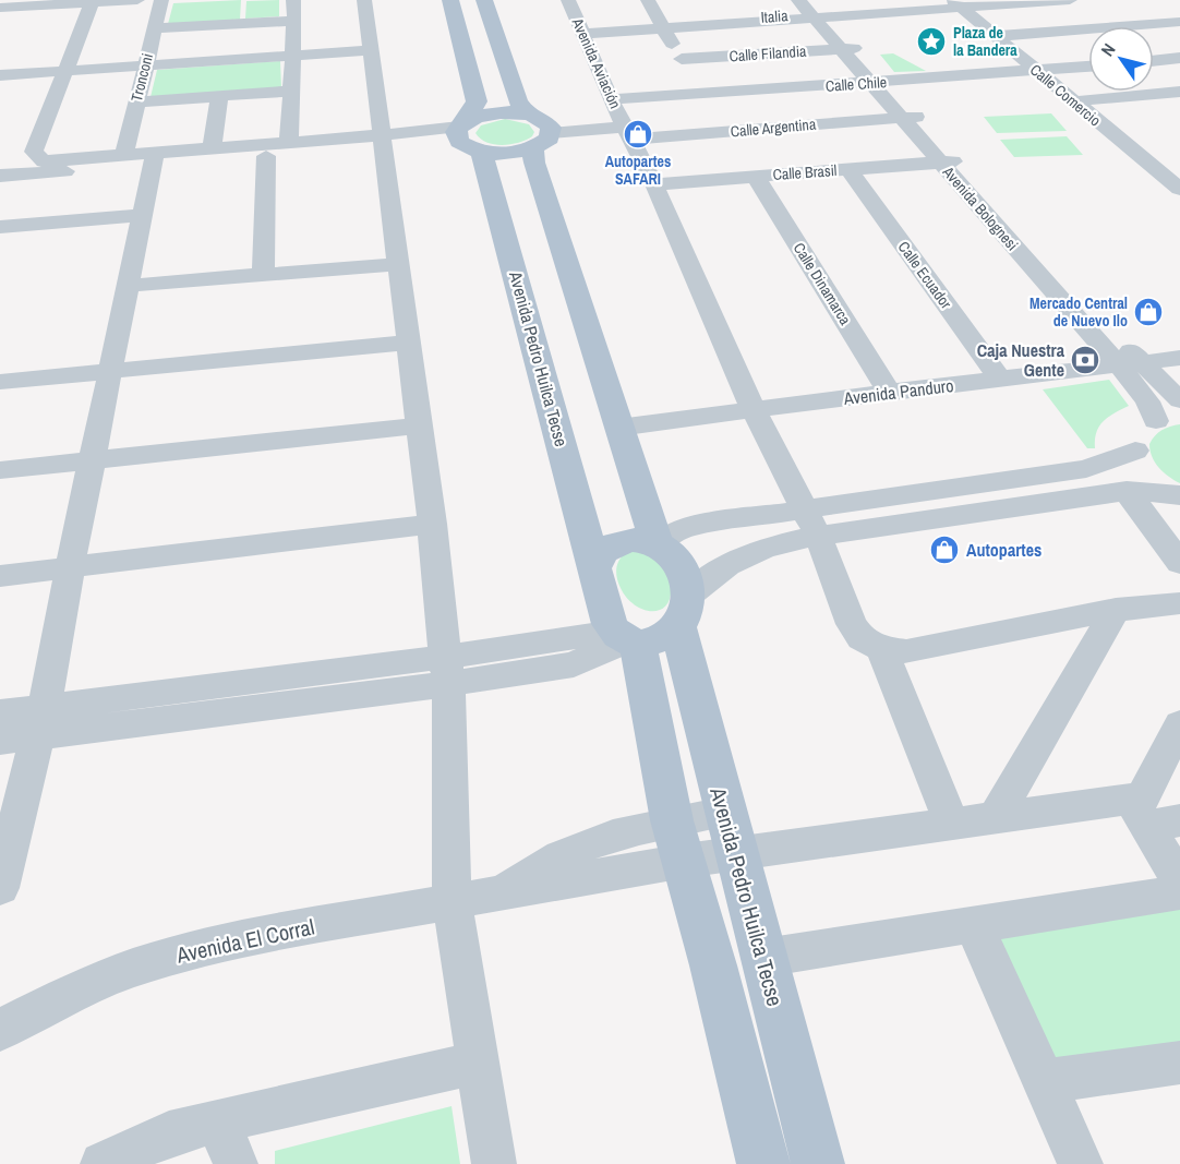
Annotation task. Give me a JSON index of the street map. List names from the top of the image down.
{
  "streets": {
    "main road": ["Avenida Pedro Huilca Tecse"],
    "street": [
      "Calle Filandia",
      "Avenida Aviación",
      "Tronconi",
      "Calle Chile",
      "Calle Comercio",
      "Calle Argentina",
      "Calle Brasil",
      "Avenida Bolognesi",
      "Calle Ecuador",
      "Calle Dinamarca",
      "Avenida Panduro",
      "Avenida El Corral"
    ]
  },
  "crossings": [
    ["Calle Filandia", "Avenida Bolognesi"],
    ["Avenida Aviación", "Calle Chile"],
    ["Avenida Aviación", "Calle Argentina"],
    ["Avenida Aviación", "Calle Brasil"],
    ["Avenida Aviación", "Avenida Panduro"],
    ["Calle Chile", "Calle Comercio"],
    ["Calle Chile", "Avenida Bolognesi"],
    ["Calle Argentina", "Avenida Bolognesi"],
    ["Calle Brasil", "Avenida Bolognesi"],
    ["Calle Brasil", "Calle Ecuador"],
    ["Calle Brasil", "Calle Dinamarca"],
    ["Avenida Bolognesi", "Avenida Panduro"],
    ["Calle Ecuador", "Avenida Panduro"],
    ["Calle Dinamarca", "Avenida Panduro"],
    ["Avenida Pedro Huilca Tecse", "Avenida El Corral"]
  ],
  "places": {
    "place": ["Plaza de la Bandera"],
    "shop": ["Autopartes SAFARI", "Mercado Central de Nuevo Ilo", "Autopartes"],
    "bank": ["Caja Nuestra Gente"]
  },
  "north": "top left"
}
